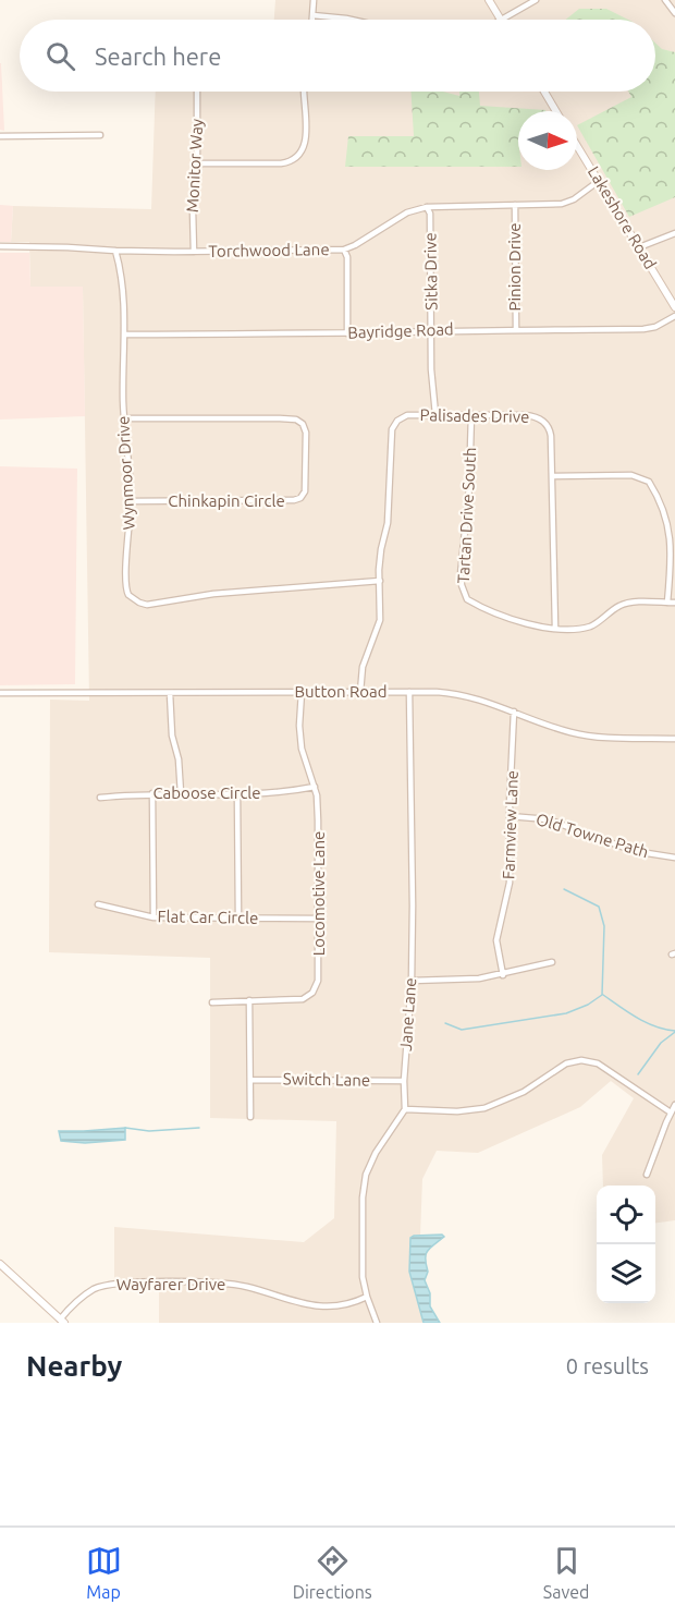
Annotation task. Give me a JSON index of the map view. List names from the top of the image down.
{
  "streets": {
    "street": [
      "Monitor Way",
      "Lakeshore Road",
      "Torchwood Lane",
      "Pinion Drive",
      "Sitka Drive",
      "Bayridge Road",
      "Palisades Drive",
      "Wynmoor Drive",
      "Chinkapin Circle",
      "Tartan Drive South",
      "Button Road",
      "Caboose Circle",
      "Farmview Lane",
      "Old Towne Path",
      "Locomotive Lane",
      "Flat Car Circle",
      "Jane Lane",
      "Switch Lane",
      "Wayfarer Drive"
    ]
  },
  "crossings": [
    ["Monitor Way", "Torchwood Lane"],
    ["Lakeshore Road", "Torchwood Lane"],
    ["Torchwood Lane", "Pinion Drive"],
    ["Torchwood Lane", "Sitka Drive"],
    ["Torchwood Lane", "Wynmoor Drive"],
    ["Pinion Drive", "Bayridge Road"],
    ["Sitka Drive", "Bayridge Road"],
    ["Sitka Drive", "Palisades Drive"],
    ["Bayridge Road", "Wynmoor Drive"],
    ["Palisades Drive", "Wynmoor Drive"],
    ["Palisades Drive", "Tartan Drive South"],
    ["Palisades Drive", "Button Road"],
    ["Wynmoor Drive", "Chinkapin Circle"],
    ["Button Road", "Farmview Lane"],
    ["Button Road", "Locomotive Lane"],
    ["Button Road", "Jane Lane"],
    ["Caboose Circle", "Locomotive Lane"],
    ["Farmview Lane", "Old Towne Path"],
    ["Locomotive Lane", "Flat Car Circle"],
    ["Jane Lane", "Switch Lane"]
  ],
  "north": "right",
  "page": {
    "search": "Search here",
    "heading": ["Nearby", "0 results"],
    "nav": ["Map", "Directions", "Saved"]
  }
}
